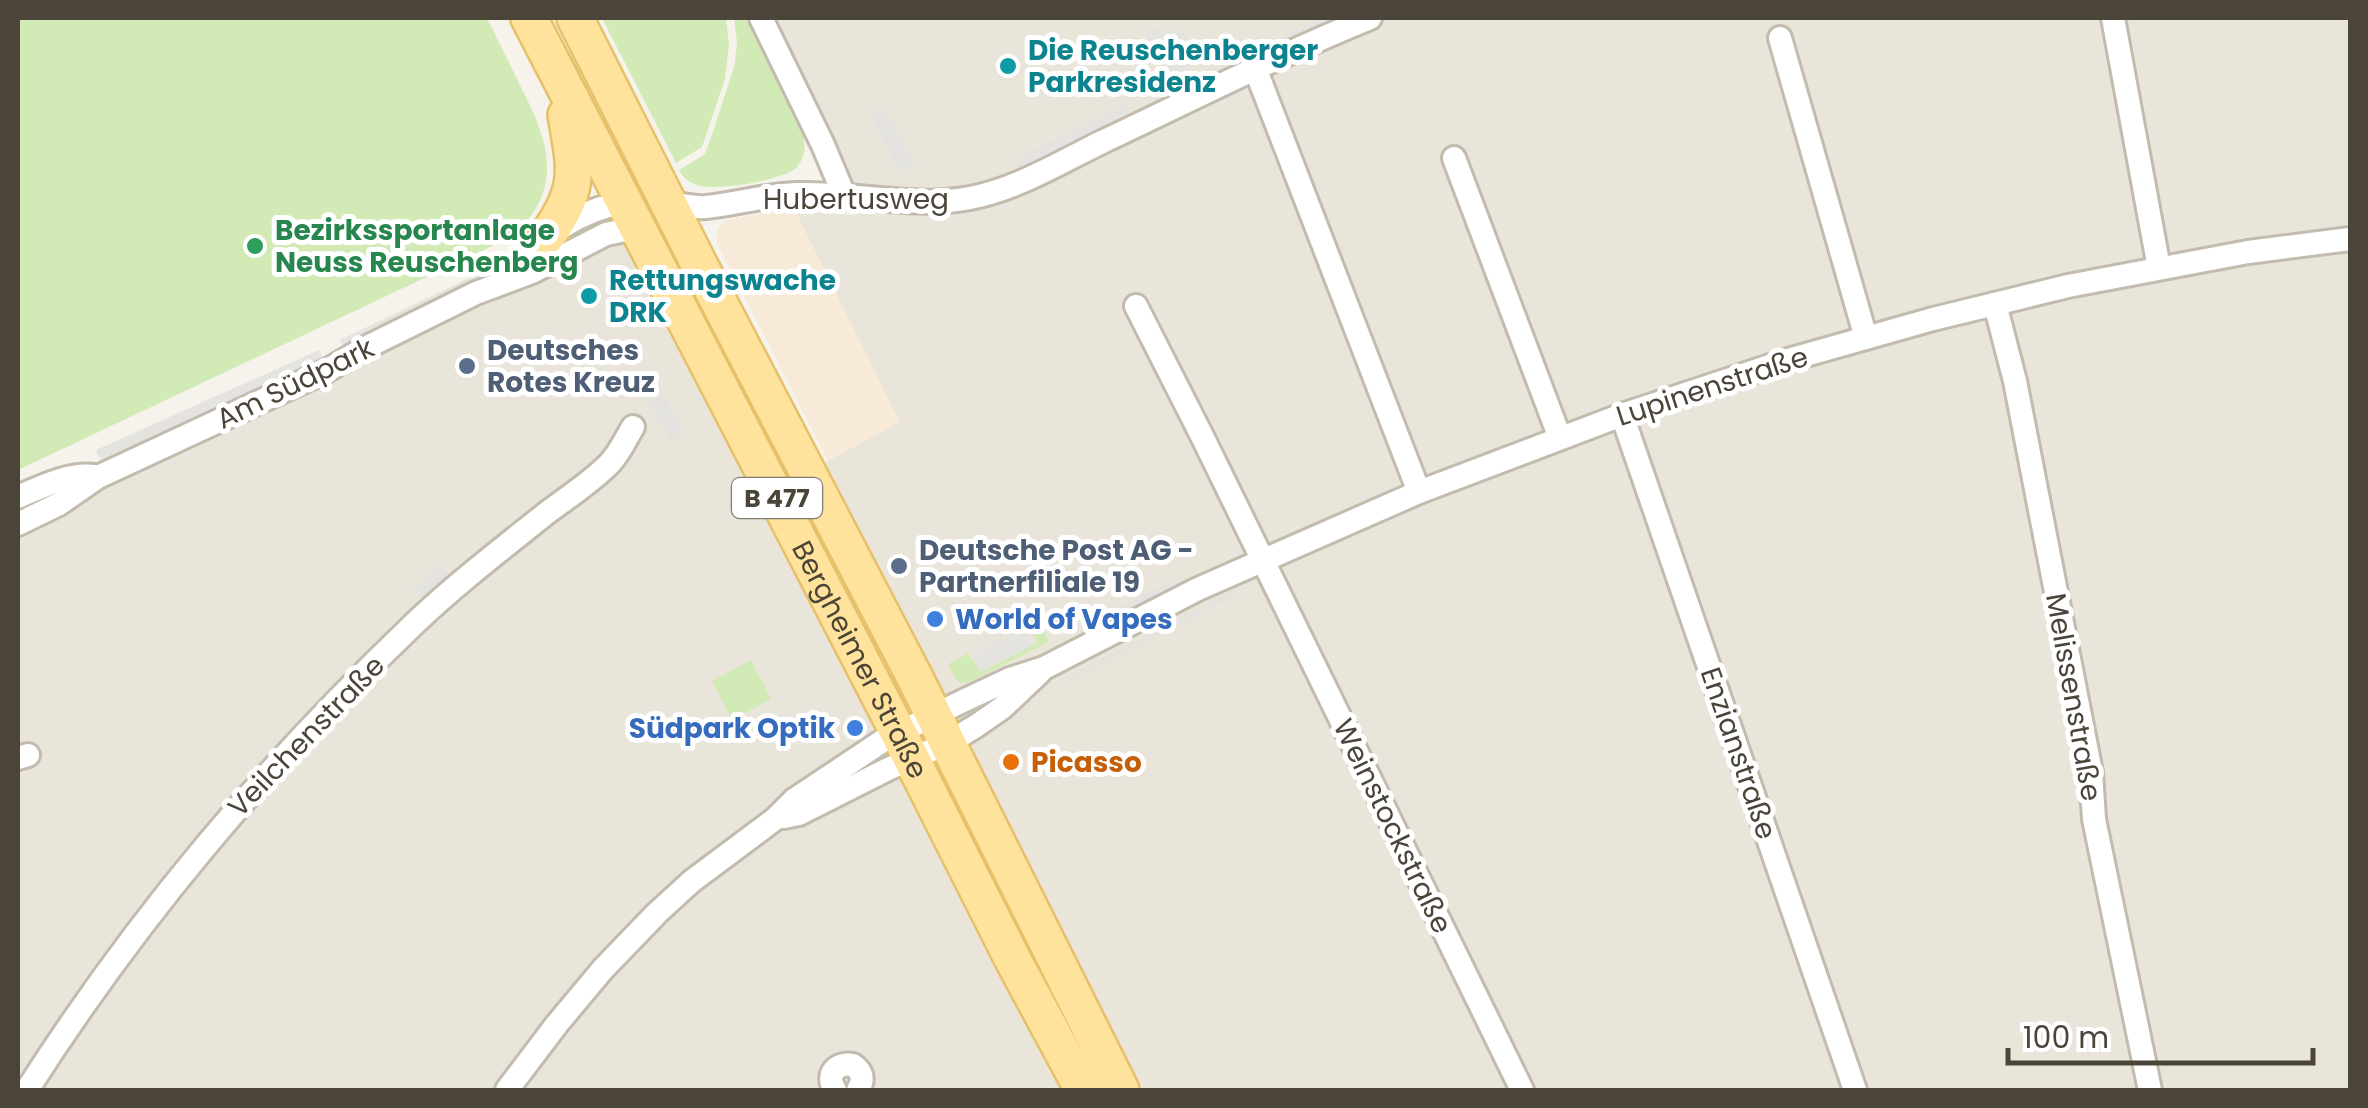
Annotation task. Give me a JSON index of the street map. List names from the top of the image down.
{
  "streets": {
    "main road": ["B 477", "Bergheimer Straße"],
    "street": [
      "Hubertusweg",
      "Am Südpark",
      "Lupinenstraße",
      "Melissenstraße",
      "Veilchenstraße",
      "Enzianstraße",
      "Weinstockstraße"
    ]
  },
  "crossings": [
    ["Hubertusweg", "Bergheimer Straße"],
    ["Am Südpark", "Bergheimer Straße"],
    ["Lupinenstraße", "Bergheimer Straße"],
    ["Lupinenstraße", "Melissenstraße"],
    ["Lupinenstraße", "Enzianstraße"],
    ["Lupinenstraße", "Weinstockstraße"]
  ],
  "places": [
    "Die Reuschenberger Parkresidenz",
    "Bezirkssportanlage Neuss Reuschenberg",
    "Rettungswache DRK",
    "Deutsches Rotes Kreuz",
    "Deutsche Post AG - Partnerfiliale 19",
    "World of Vapes",
    "Südpark Optik",
    "Picasso"
  ],
  "scale_bar": "100 m"
}
